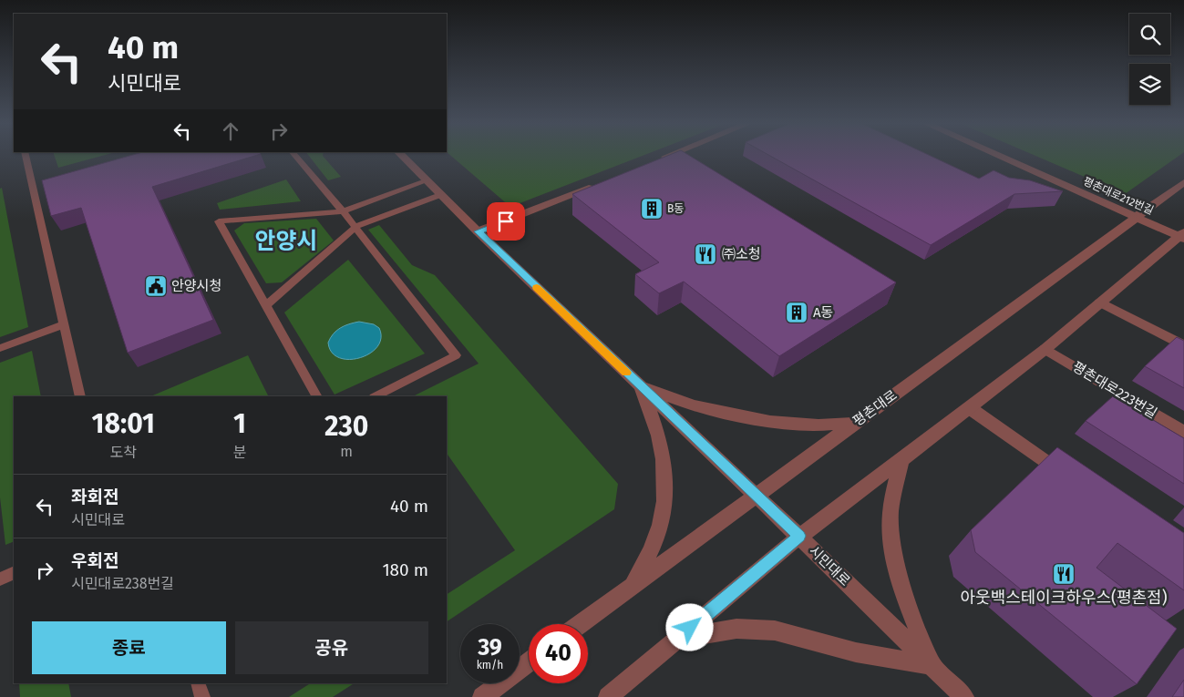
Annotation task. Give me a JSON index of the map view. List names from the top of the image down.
{
  "streets": {
    "street": [
      "평촌대로212번길",
      "평촌대로223번길",
      "평촌대로",
      "시민대로"
    ]
  },
  "crossings": [
    ["평촌대로212번길", "평촌대로"],
    ["평촌대로", "시민대로"]
  ],
  "districts": ["안양시"],
  "places": {
    "building": ["B동", "A동"],
    "restaurant": ["㈜소청", "아웃백스테이크하우스(평촌점)"],
    "public building": ["안양시청"]
  },
  "page": {
    "turn": ["40 m", "시민대로"],
    "eta": [
      "18:01",
      "도착",
      "1",
      "분",
      "230",
      "m"
    ],
    "list": [
      {
        "name": "좌회전",
        "note": "시민대로",
        "value": "40 m"
      },
      {
        "name": "우회전",
        "note": "시민대로238번길",
        "value": "180 m"
      }
    ],
    "buttons": ["종료", "공유"],
    "speed": "39 km/h",
    "limit": "40"
  }
}
